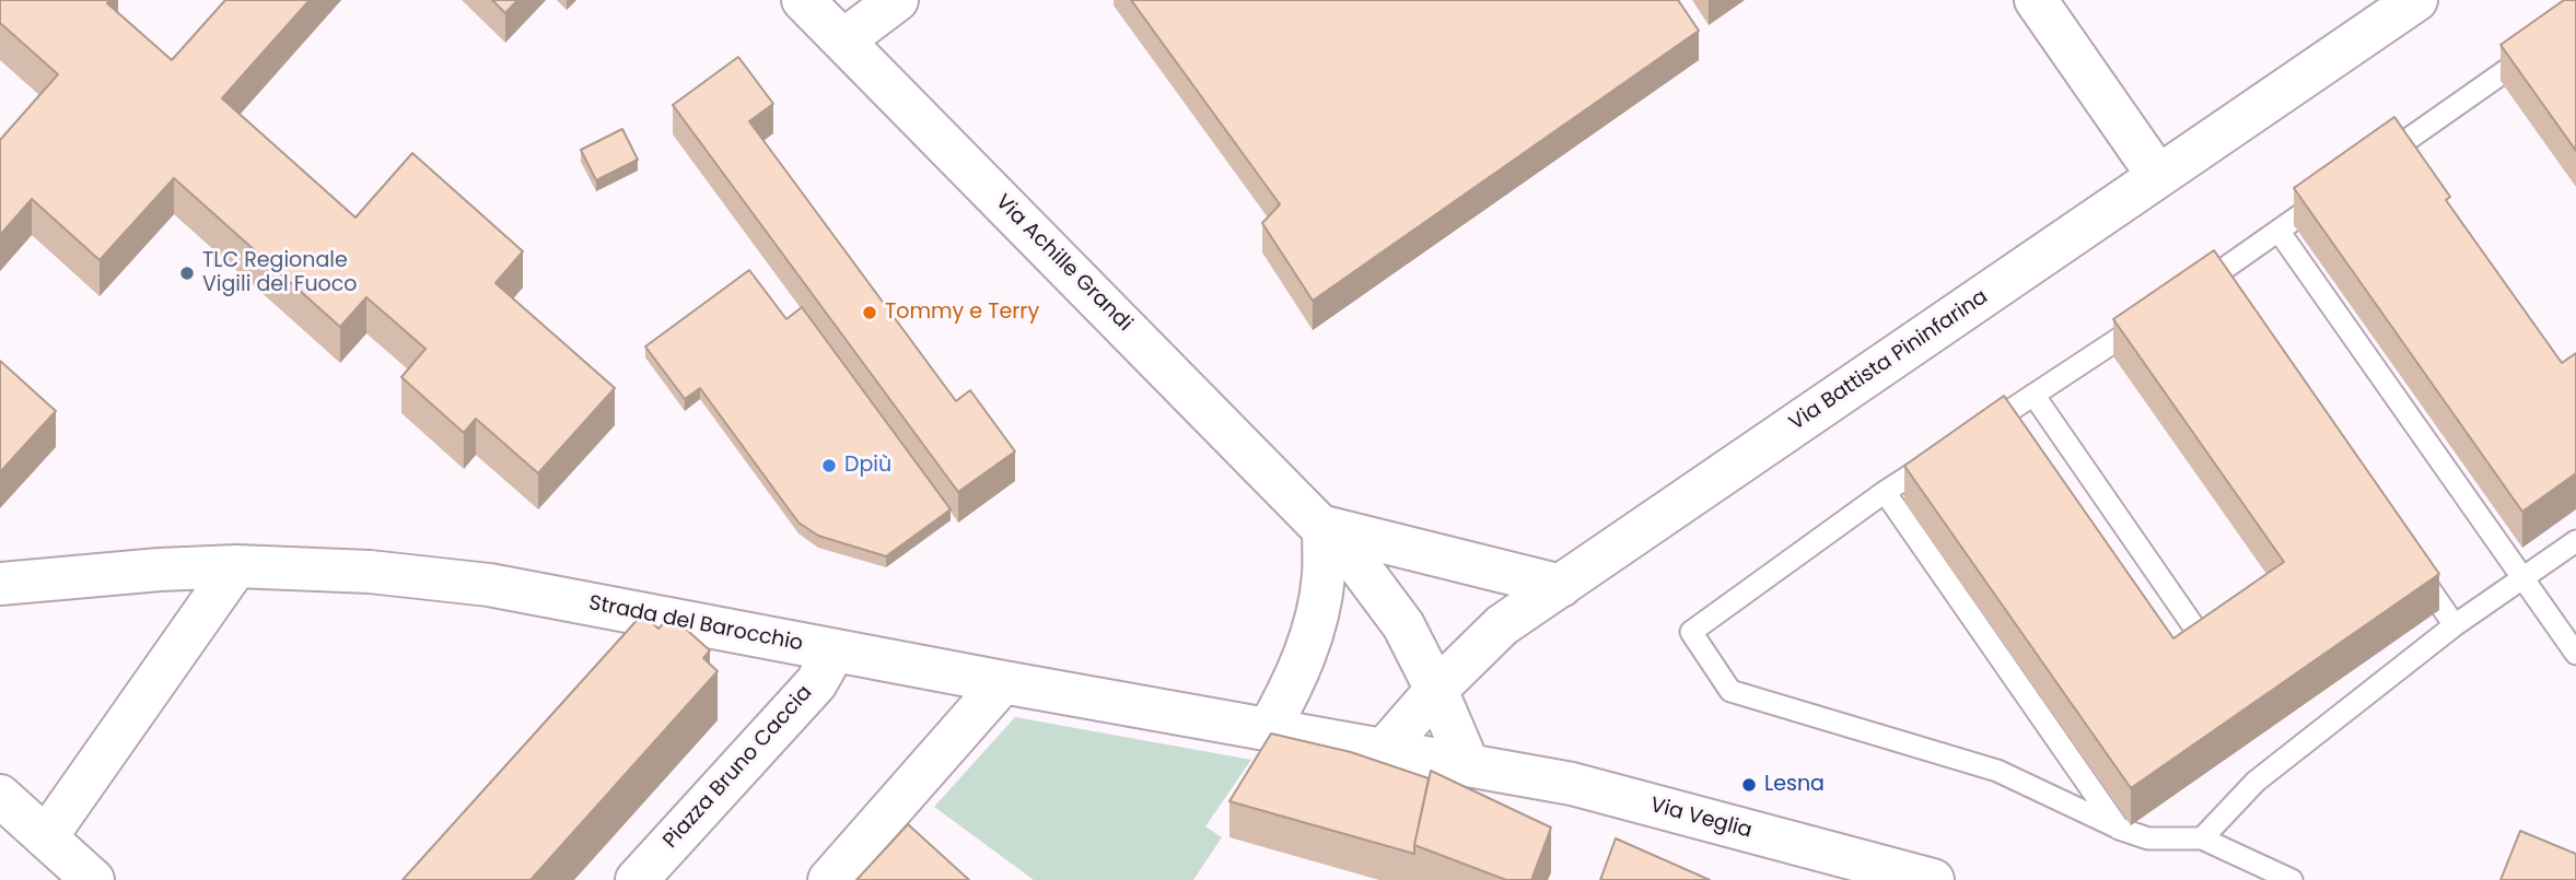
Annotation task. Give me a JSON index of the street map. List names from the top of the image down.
{
  "streets": {
    "street": [
      "Via Achille Grandi",
      "Via Battista Pininfarina",
      "Strada del Barocchio",
      "Piazza Bruno Caccia",
      "Via Veglia"
    ]
  },
  "crossings": [
    ["Via Achille Grandi", "Via Battista Pininfarina"],
    ["Via Achille Grandi", "Via Veglia"],
    ["Via Battista Pininfarina", "Strada del Barocchio"],
    ["Via Battista Pininfarina", "Via Veglia"],
    ["Strada del Barocchio", "Piazza Bruno Caccia"],
    ["Strada del Barocchio", "Via Veglia"]
  ],
  "places": [
    "TLC Regionale Vigili del Fuoco",
    "Tommy e Terry",
    "Dpiù",
    "Lesna"
  ]
}
